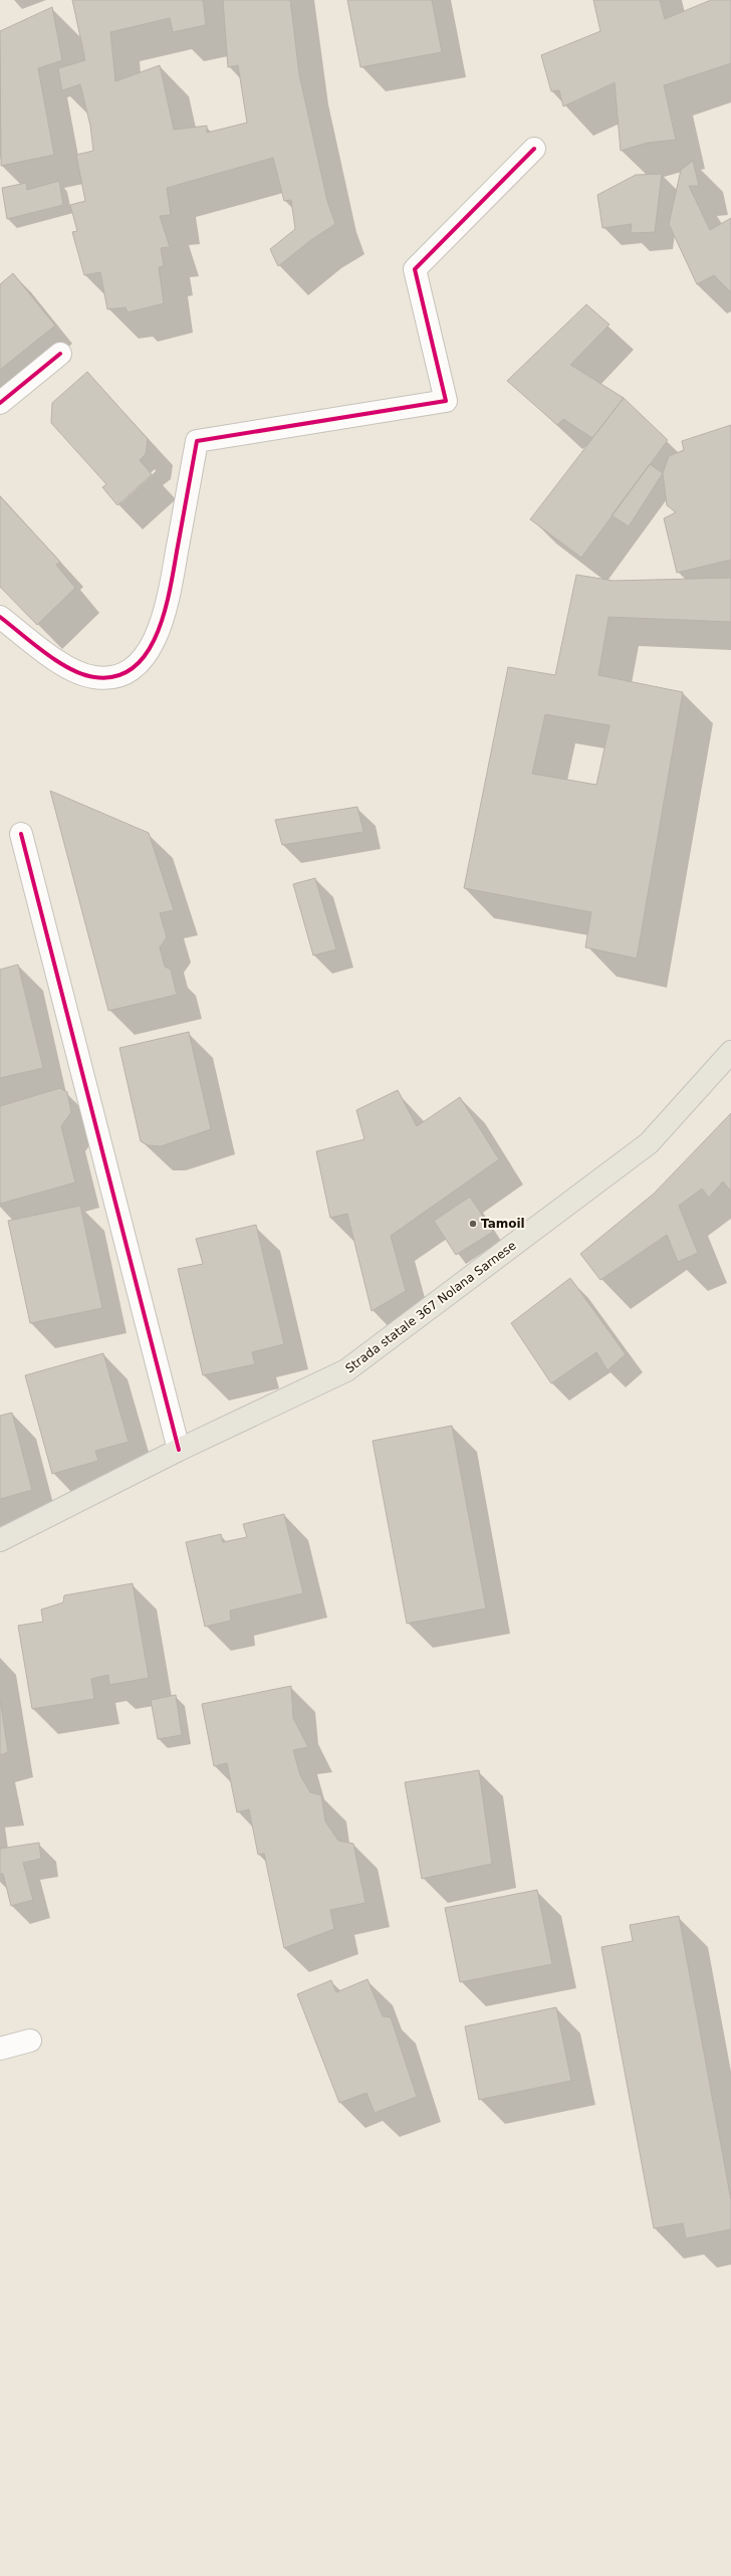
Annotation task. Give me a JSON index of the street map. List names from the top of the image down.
{
  "streets": {
    "main road": ["Strada statale 367 Nolana Sarnese"]
  },
  "places": ["Tamoil"]
}
